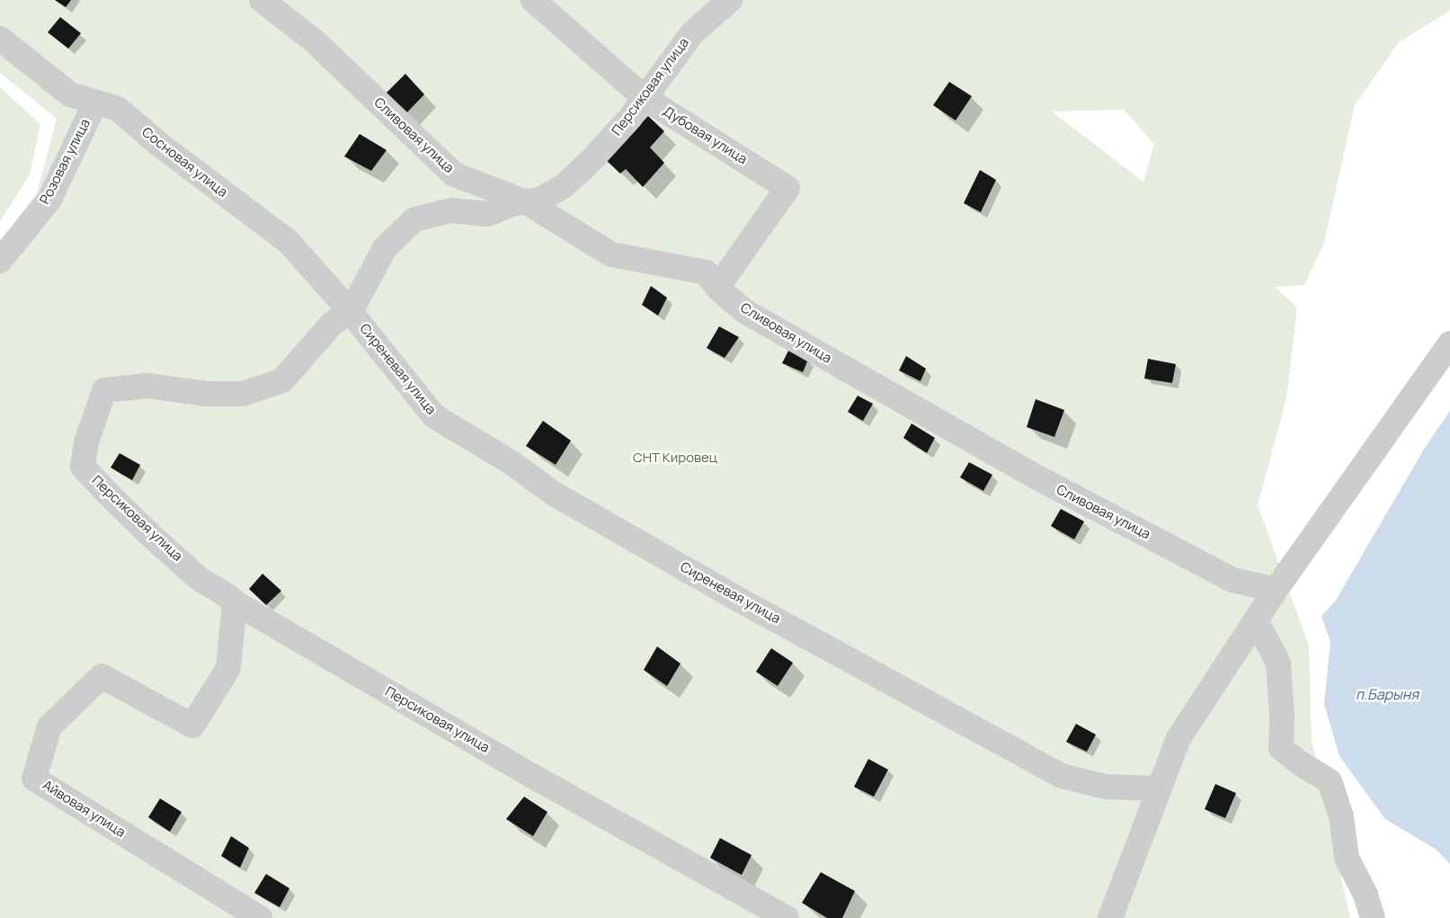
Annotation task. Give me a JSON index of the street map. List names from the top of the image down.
{
  "streets": {
    "street": [
      "Персиковая улица",
      "Сливовая улица",
      "Дубовая улица",
      "Розовая улица",
      "Сосновая улица",
      "Сиреневая улица",
      "Айвовая улица"
    ]
  },
  "crossings": [
    ["Персиковая улица", "Сливовая улица"],
    ["Персиковая улица", "Дубовая улица"],
    ["Персиковая улица", "Сосновая улица"],
    ["Персиковая улица", "Сиреневая улица"],
    ["Персиковая улица", "Айвовая улица"],
    ["Сливовая улица", "Дубовая улица"],
    ["Розовая улица", "Сосновая улица"],
    ["Сосновая улица", "Сиреневая улица"]
  ],
  "water": ["п.Барыня"],
  "parks": ["СНТ Кировец"]
}
